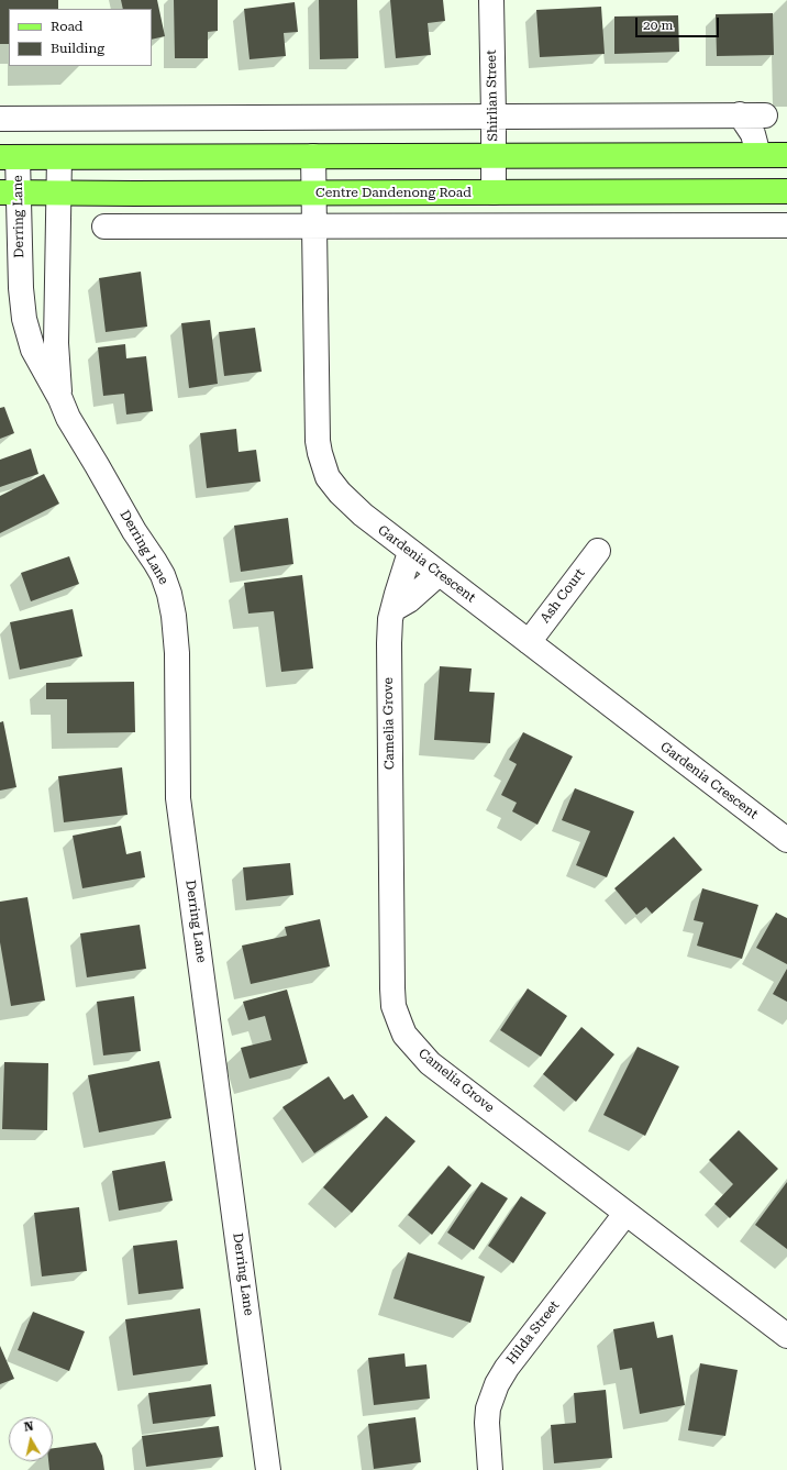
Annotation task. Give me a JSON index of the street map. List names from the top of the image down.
{
  "streets": {
    "main road": ["Centre Dandenong Road"],
    "street": [
      "Shirlian Street",
      "Derring Lane",
      "Gardenia Crescent",
      "Ash Court",
      "Camelia Grove",
      "Hilda Street"
    ]
  },
  "crossings": [
    ["Shirlian Street", "Centre Dandenong Road"],
    ["Centre Dandenong Road", "Derring Lane"],
    ["Centre Dandenong Road", "Gardenia Crescent"],
    ["Gardenia Crescent", "Ash Court"],
    ["Gardenia Crescent", "Camelia Grove"],
    ["Camelia Grove", "Hilda Street"]
  ],
  "legend": ["Road", "Building"],
  "scale_bar": "20 m",
  "north": "top"
}
